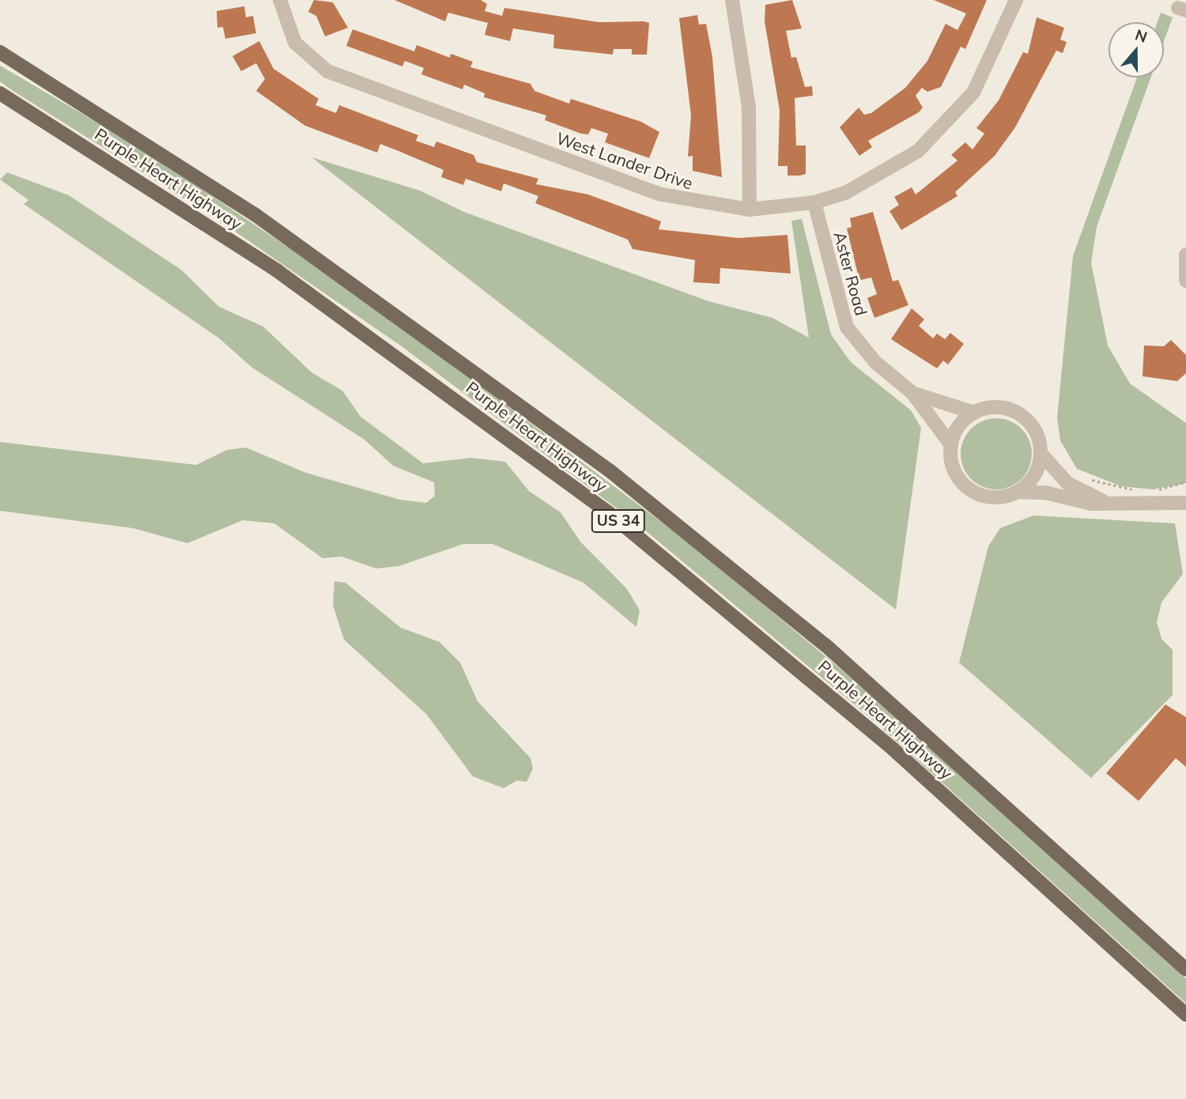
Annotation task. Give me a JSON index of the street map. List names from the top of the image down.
{
  "streets": {
    "main road": ["Purple Heart Highway", "US 34"],
    "street": ["West Lander Drive", "Aster Road"]
  },
  "crossings": [
    ["West Lander Drive", "Aster Road"]
  ],
  "north": "top"
}
